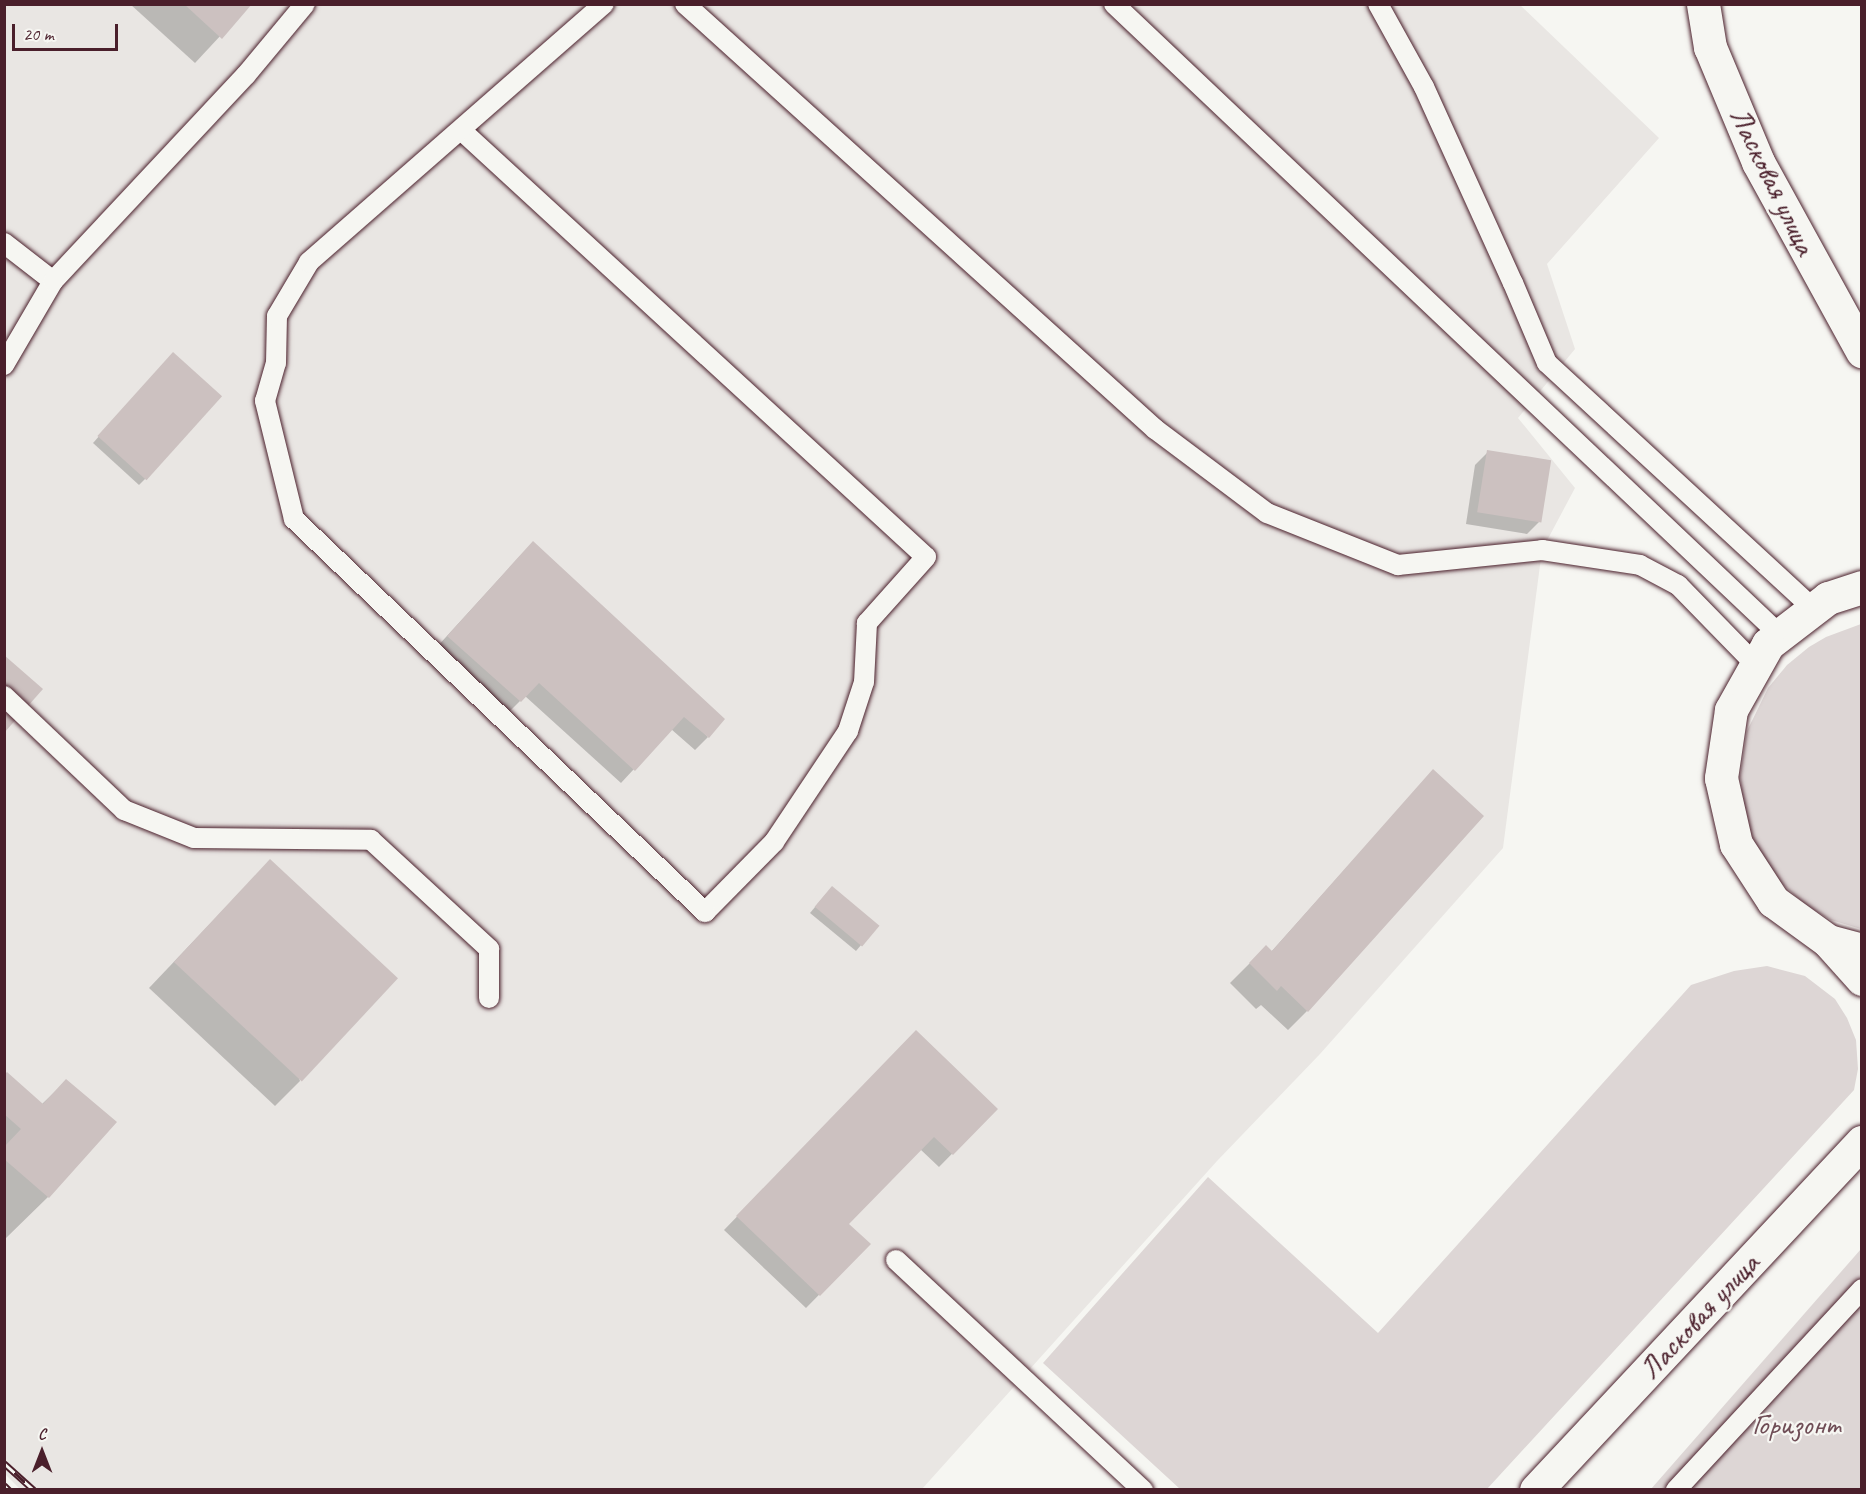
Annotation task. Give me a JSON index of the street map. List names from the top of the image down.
{
  "streets": {
    "street": ["Ласковая улица"]
  },
  "parks": ["Горизонт"],
  "scale_bar": "20 m",
  "north": "top"
}
